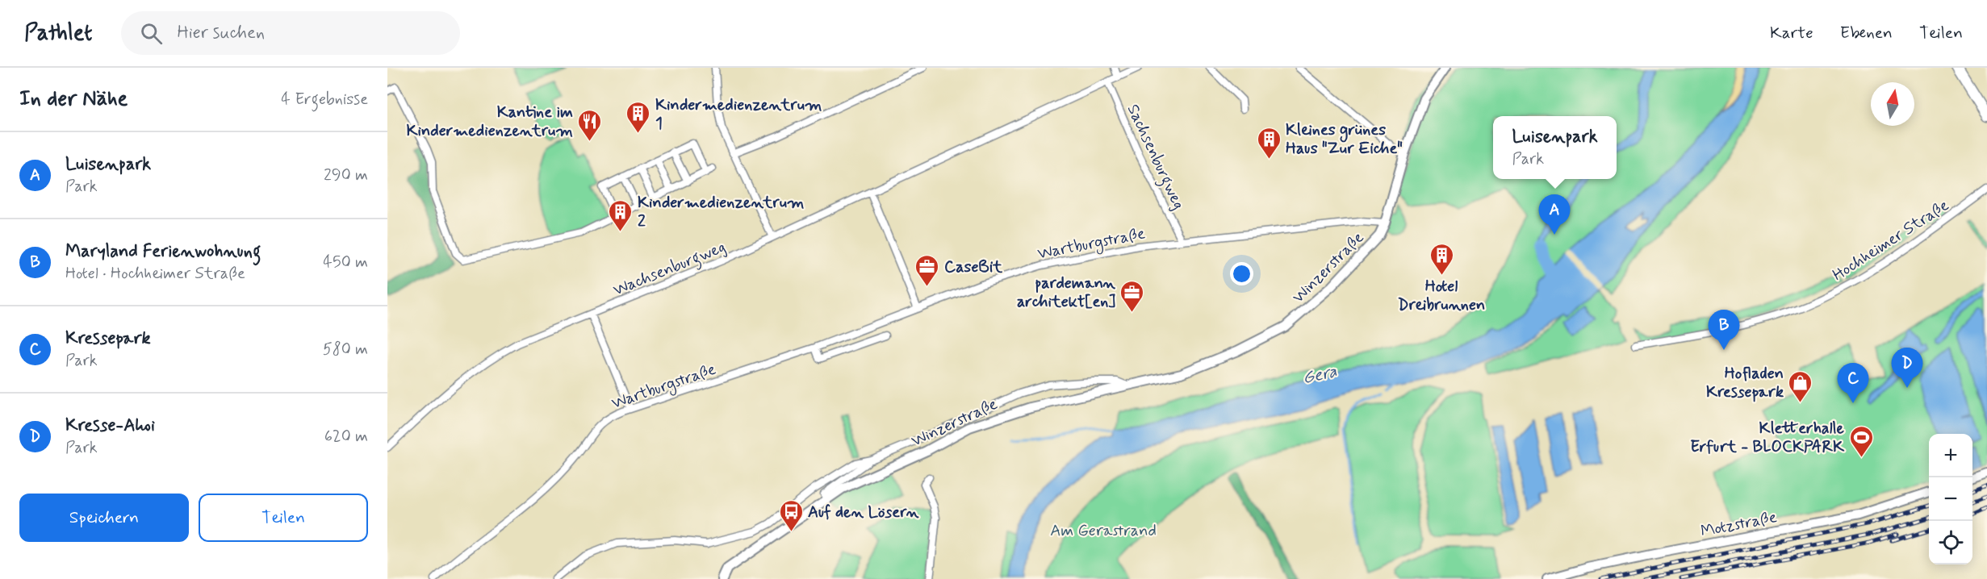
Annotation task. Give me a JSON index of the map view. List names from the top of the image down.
{
  "streets": {
    "street": [
      "Sachsenburgweg",
      "Hochheimer Straße",
      "Wartburgstraße",
      "Winzerstraße",
      "Wachsenburgweg",
      "Motzstraße"
    ]
  },
  "crossings": [
    ["Sachsenburgweg", "Wartburgstraße"],
    ["Sachsenburgweg", "Wachsenburgweg"],
    ["Wartburgstraße", "Winzerstraße"]
  ],
  "water": ["Gera"],
  "parks": ["Am Gerastrand"],
  "places": {
    "building": [
      "Kindermedienzentrum 1",
      "Kleines grünes Haus \"Zur Eiche\"",
      "Kindermedienzentrum 2",
      "Hotel Dreibrunnen"
    ],
    "restaurant": ["Kantine im Kindermedienzentrum"],
    "office": ["CaseBit", "pardemann architekt[en]"],
    "shop": ["Hofladen Kressepark"],
    "sports": ["Kletterhalle Erfurt - BLOCKPARK"],
    "bus stop": ["Auf den Lösern"]
  },
  "north": "top",
  "page": {
    "header": "Pathlet",
    "search": "Hier suchen",
    "nav": ["Karte", "Ebenen", "Teilen"],
    "heading": ["In der Nähe", "4 Ergebnisse"],
    "popup": ["Luisenpark", "Park"],
    "list": [
      {
        "mark": "A",
        "name": "Luisenpark",
        "note": "Park",
        "value": "290 m"
      },
      {
        "mark": "B",
        "name": "Maryland Ferienwohnung",
        "note": "Hotel · Hochheimer Straße",
        "value": "450 m"
      },
      {
        "mark": "C",
        "name": "Kressepark",
        "note": "Park",
        "value": "580 m"
      },
      {
        "mark": "D",
        "name": "Kresse-Ahoi",
        "note": "Park",
        "value": "620 m"
      }
    ],
    "pins": [
      "A",
      "B",
      "D",
      "C"
    ],
    "map_buttons": ["+", "−"],
    "buttons": ["Speichern", "Teilen"]
  }
}
